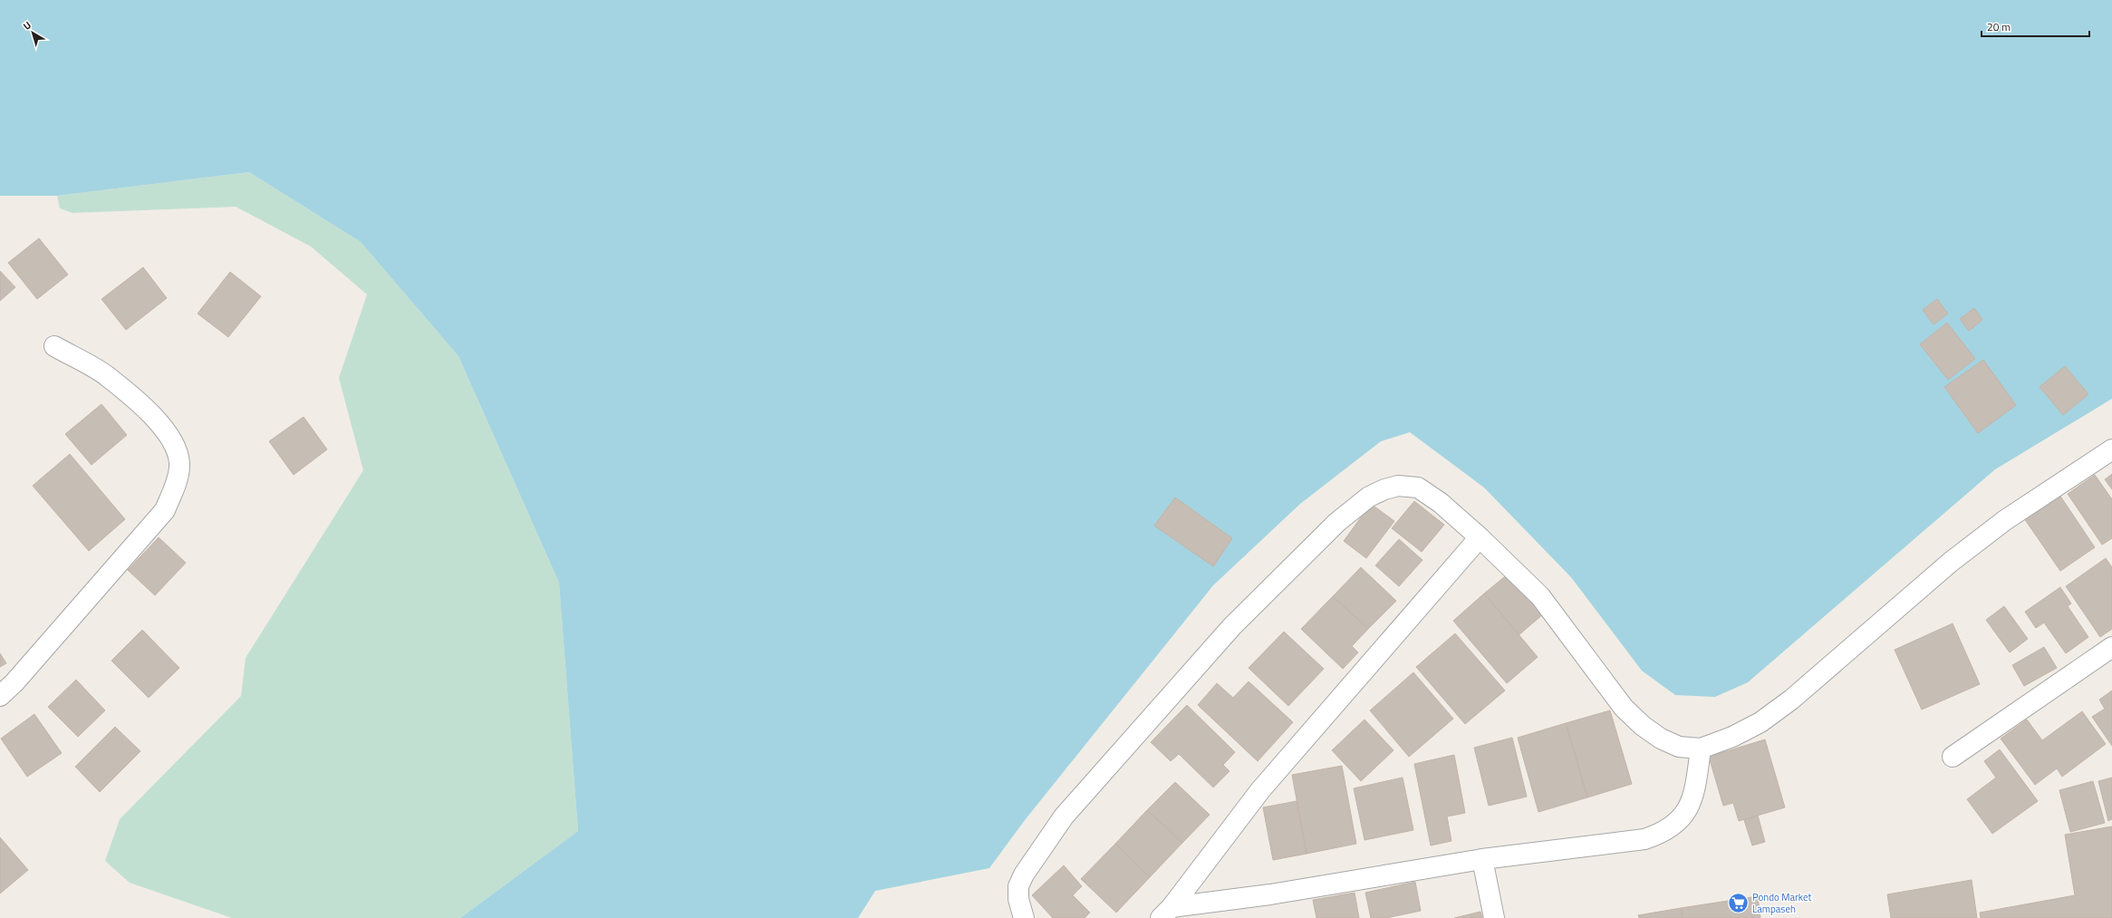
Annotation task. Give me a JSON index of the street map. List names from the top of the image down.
{
  "places": {
    "supermarket": ["Pondo Market Lampaseh"]
  },
  "scale_bar": "20 m",
  "north": "top left"
}
